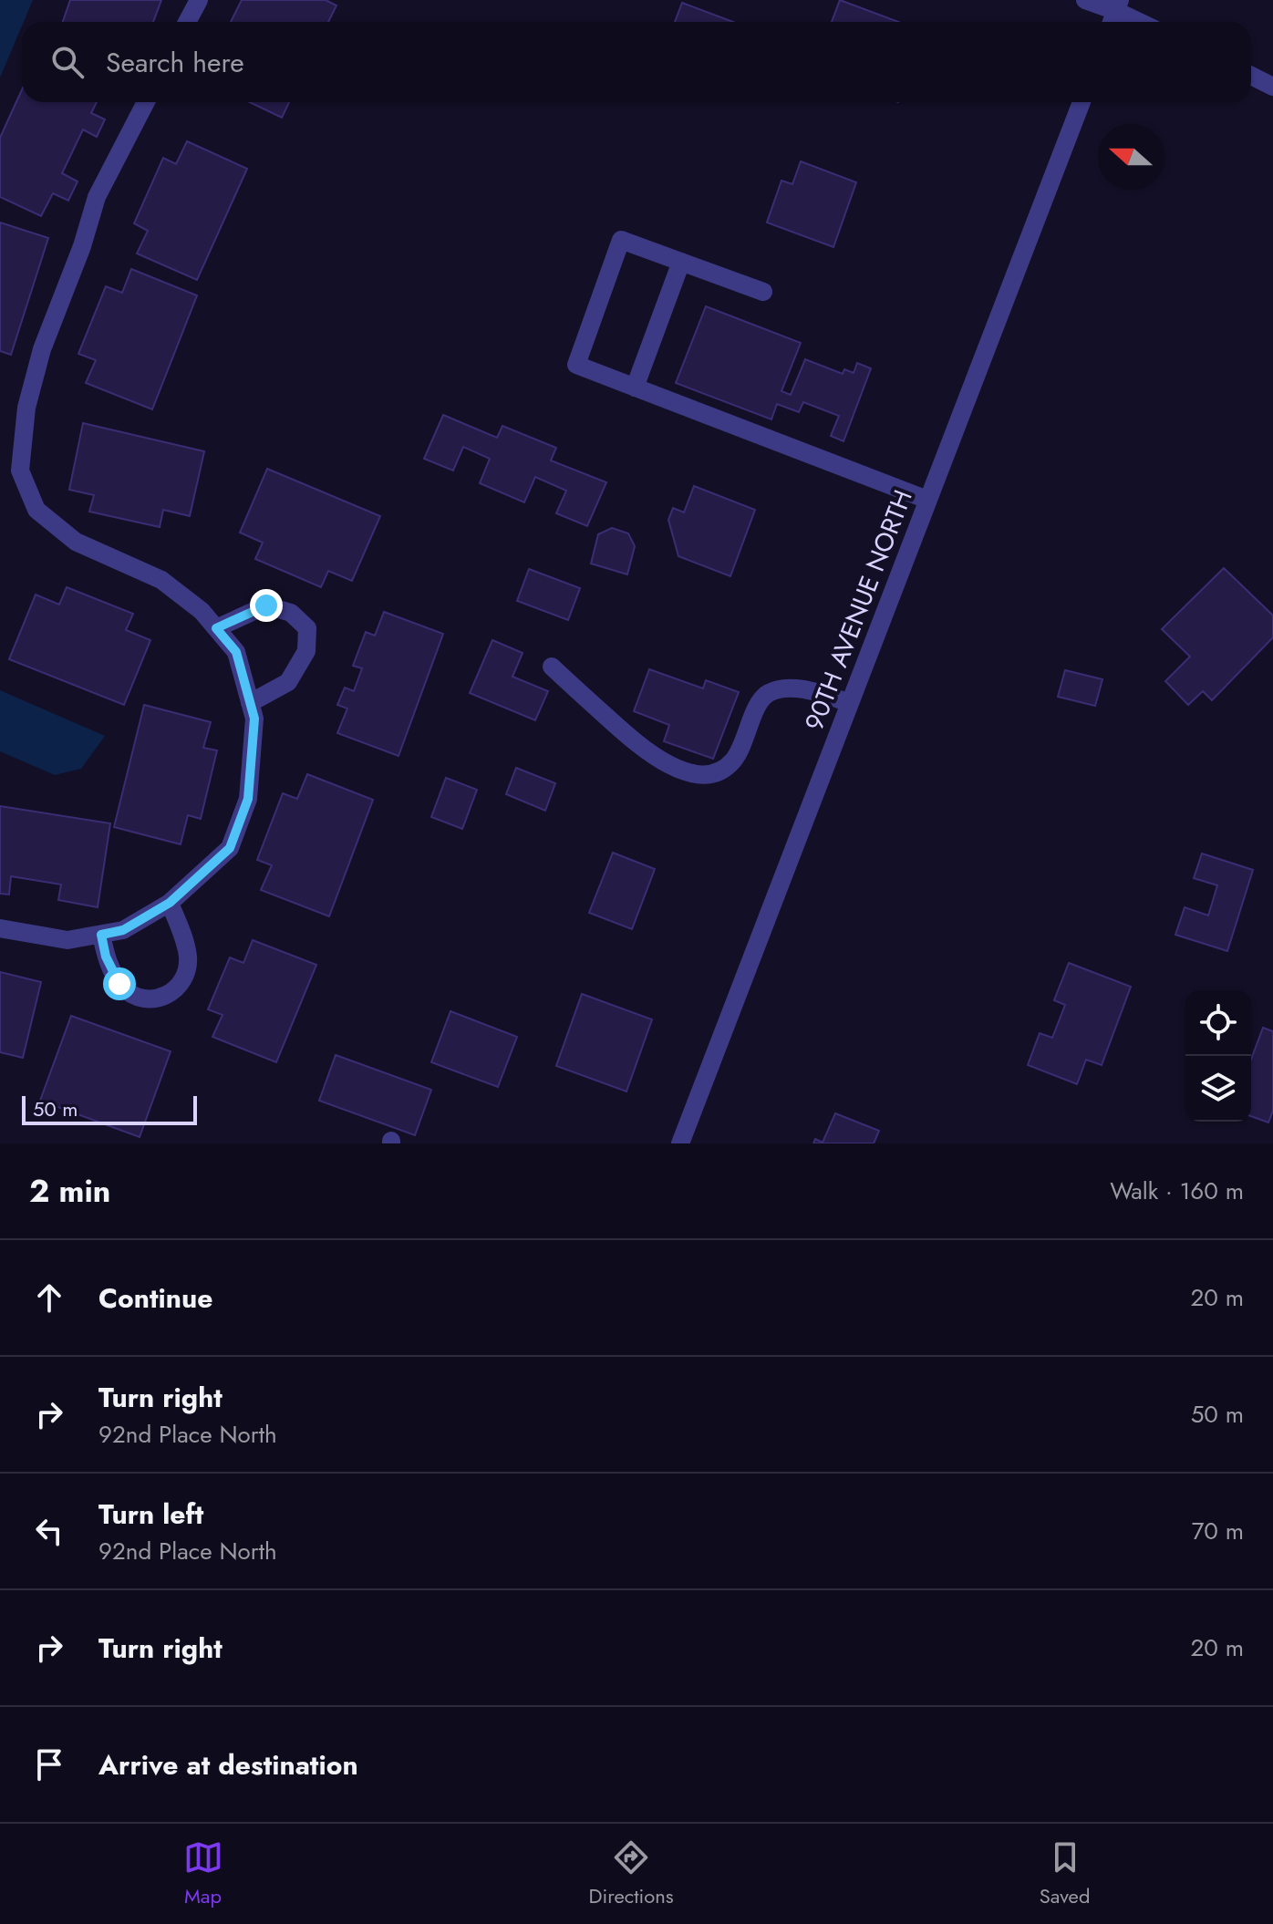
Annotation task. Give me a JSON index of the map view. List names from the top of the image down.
{
  "streets": {
    "street": ["90TH AVENUE NORTH"]
  },
  "scale_bar": "50 m",
  "north": "left",
  "page": {
    "search": "Search here",
    "scale": "50 m",
    "heading": ["2 min", "Walk · 160 m"],
    "list": [
      ["Continue", "20 m"],
      ["Turn right", "92nd Place North", "50 m"],
      ["Turn left", "92nd Place North", "70 m"],
      ["Turn right", "20 m"],
      "Arrive at destination"
    ],
    "nav": ["Map", "Directions", "Saved"]
  }
}
